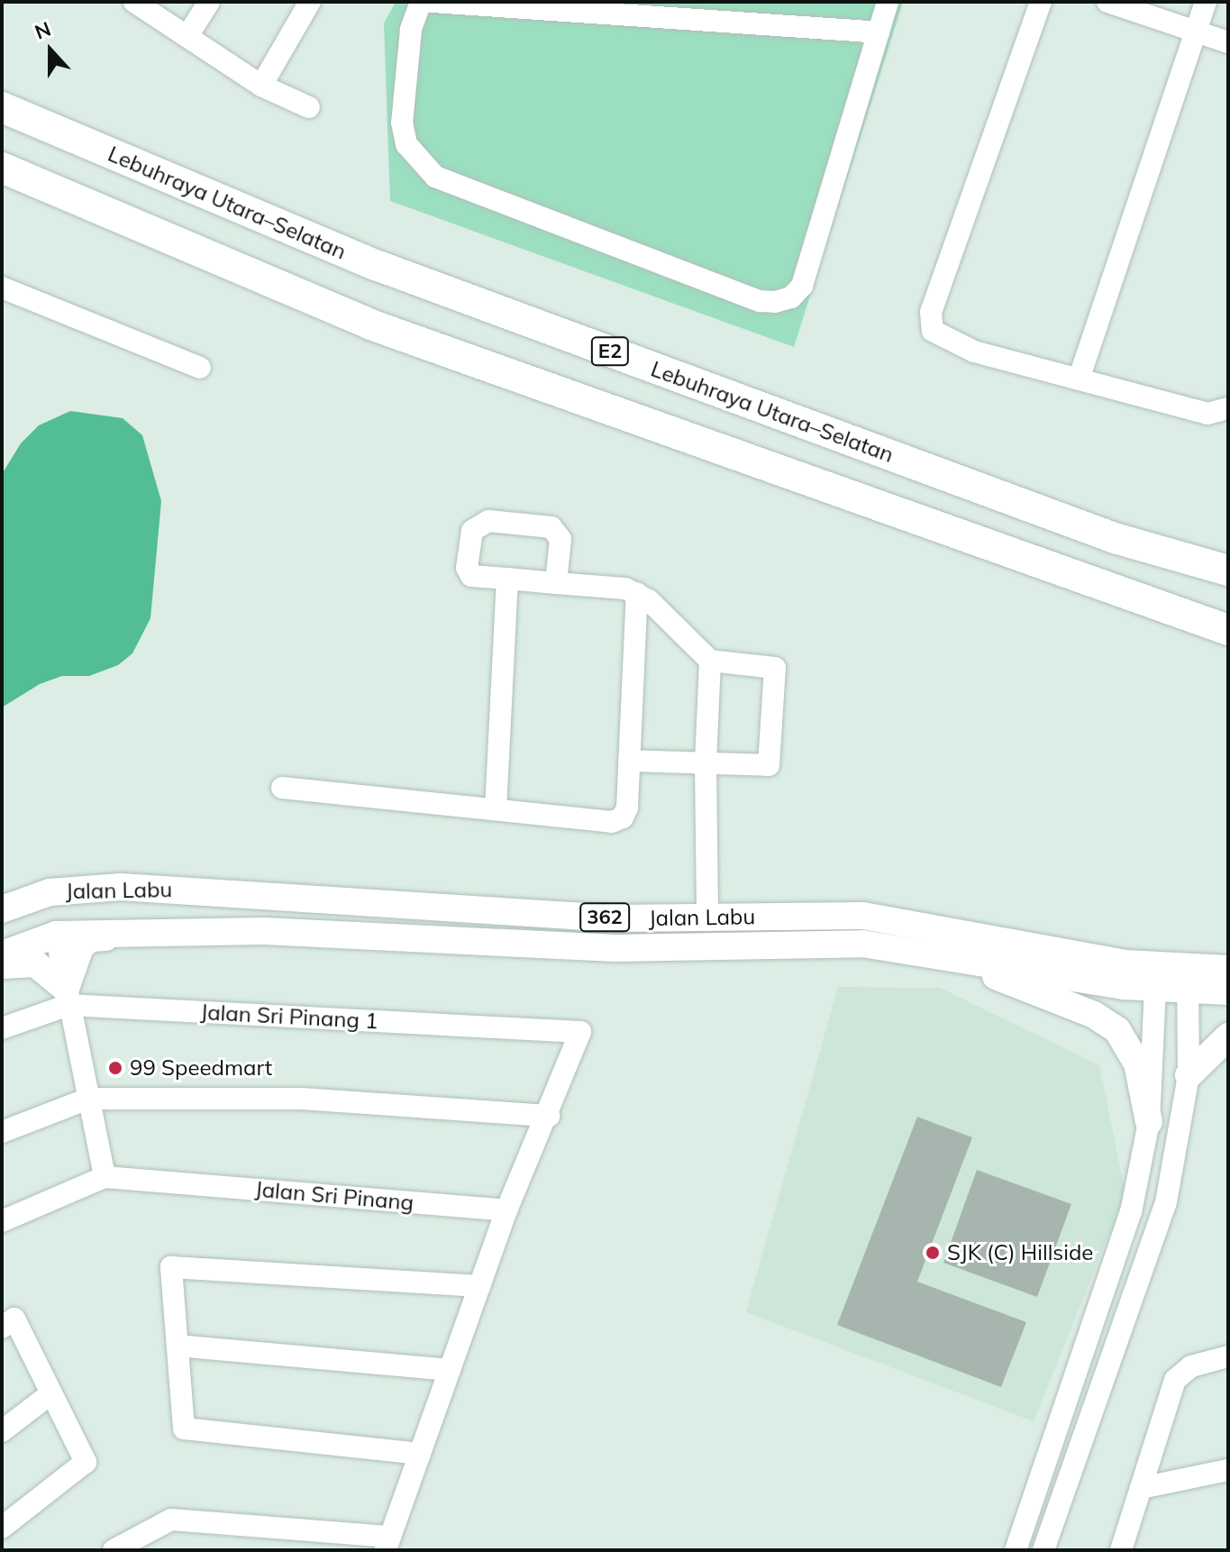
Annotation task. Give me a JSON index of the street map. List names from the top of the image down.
{
  "streets": {
    "highway": ["Lebuhraya Utara–Selatan", "E2"],
    "main road": ["Jalan Labu", "362"],
    "street": ["Jalan Sri Pinang 1", "Jalan Sri Pinang"]
  },
  "places": ["99 Speedmart", "SJK (C) Hillside"],
  "north": "top"
}
